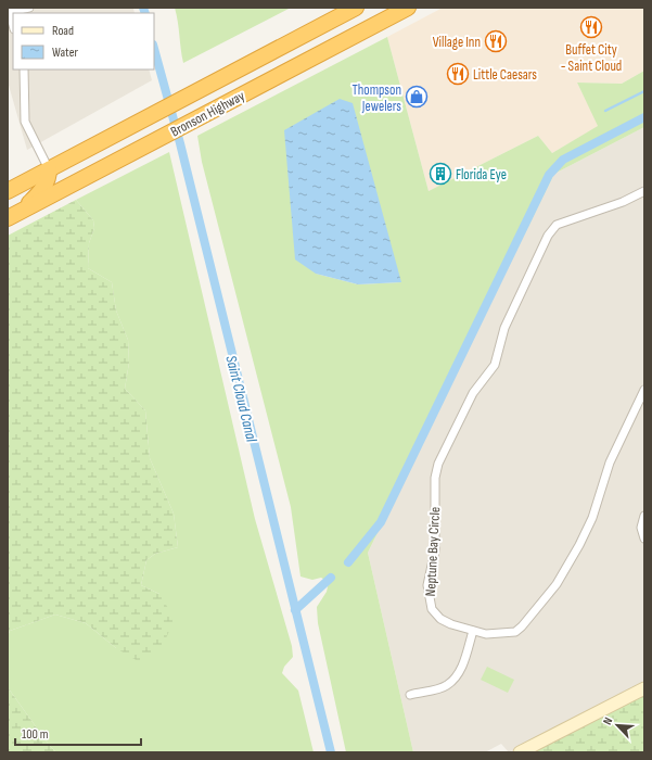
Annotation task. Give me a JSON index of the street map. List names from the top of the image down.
{
  "streets": {
    "highway": ["Bronson Highway"],
    "street": ["Neptune Bay Circle"]
  },
  "water": ["Saint Cloud Canal"],
  "places": {
    "restaurant": ["Buffet City - Saint Cloud", "Village Inn", "Little Caesars"],
    "shop": ["Thompson Jewelers"],
    "building": ["Florida Eye"]
  },
  "legend": ["Road", "Water"],
  "scale_bar": "100 m",
  "north": "top left"
}
